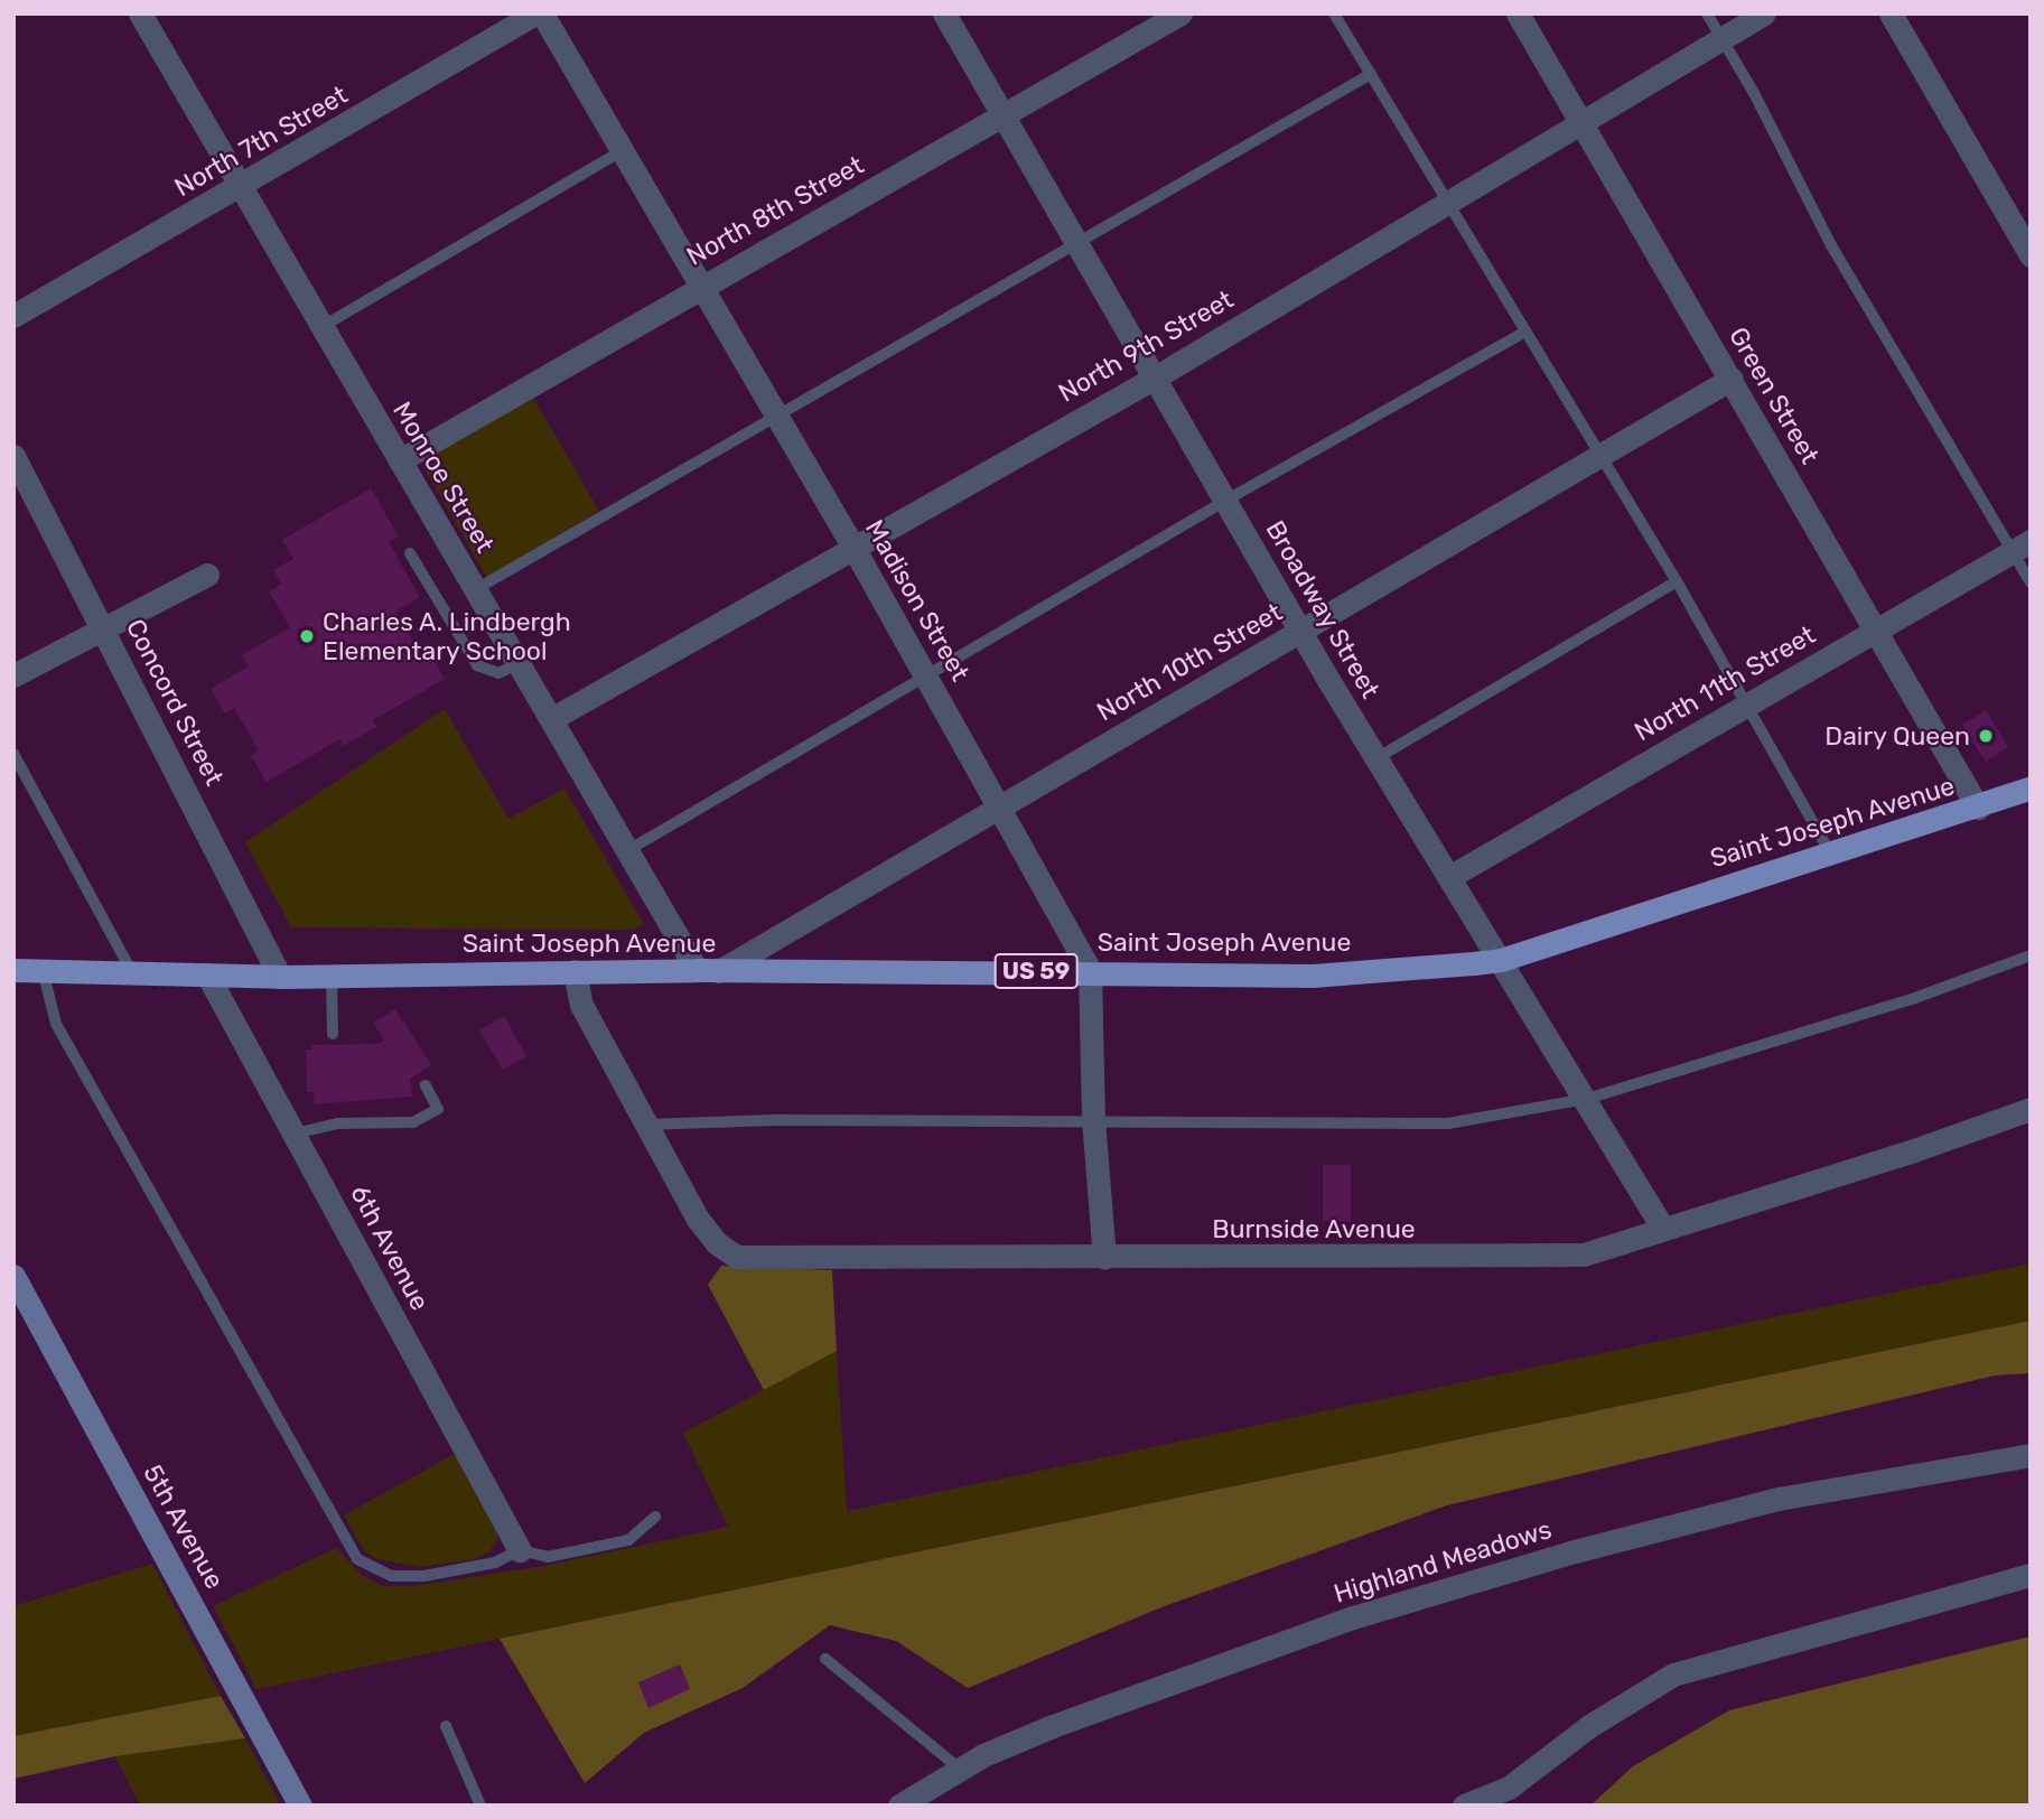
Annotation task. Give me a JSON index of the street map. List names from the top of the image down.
{
  "streets": {
    "main road": ["Saint Joseph Avenue", "US 59"],
    "street": [
      "North 7th Street",
      "North 8th Street",
      "North 9th Street",
      "Green Street",
      "Monroe Street",
      "Madison Street",
      "Broadway Street",
      "North 10th Street",
      "North 11th Street",
      "Concord Street",
      "Burnside Avenue",
      "6th Avenue",
      "5th Avenue",
      "Highland Meadows"
    ]
  },
  "crossings": [
    ["North 7th Street", "Monroe Street"],
    ["North 8th Street", "Monroe Street"],
    ["North 8th Street", "Madison Street"],
    ["North 8th Street", "Broadway Street"],
    ["North 9th Street", "Green Street"],
    ["North 9th Street", "Monroe Street"],
    ["North 9th Street", "Madison Street"],
    ["North 9th Street", "Broadway Street"],
    ["Green Street", "North 10th Street"],
    ["Green Street", "North 11th Street"],
    ["Green Street", "Saint Joseph Avenue"],
    ["Monroe Street", "North 10th Street"],
    ["Monroe Street", "Saint Joseph Avenue"],
    ["Madison Street", "North 10th Street"],
    ["Madison Street", "Saint Joseph Avenue"],
    ["Madison Street", "Burnside Avenue"],
    ["Broadway Street", "North 10th Street"],
    ["Broadway Street", "North 11th Street"],
    ["Broadway Street", "Saint Joseph Avenue"],
    ["Broadway Street", "Burnside Avenue"],
    ["North 10th Street", "Saint Joseph Avenue"],
    ["Concord Street", "Saint Joseph Avenue"],
    ["Saint Joseph Avenue", "Burnside Avenue"],
    ["Saint Joseph Avenue", "6th Avenue"]
  ],
  "places": ["Charles A. Lindbergh Elementary School", "Dairy Queen"]
}
